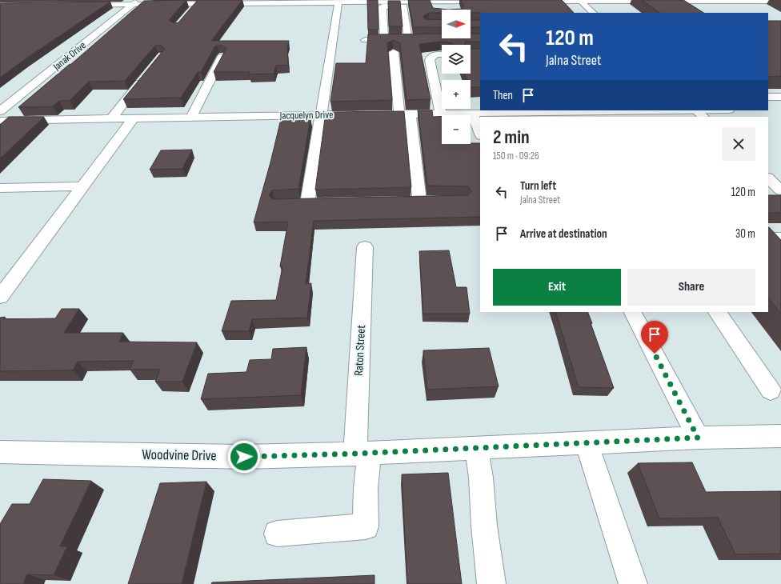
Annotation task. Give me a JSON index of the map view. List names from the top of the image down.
{
  "streets": {
    "street": [
      "Janak Drive",
      "Jacquelyn Drive",
      "Raton Street",
      "Woodvine Drive"
    ]
  },
  "crossings": [
    ["Raton Street", "Woodvine Drive"]
  ],
  "north": "right",
  "page": {
    "map_buttons": ["+", "−"],
    "turn": ["120 m", "Jalna Street"],
    "then": "Then",
    "heading": ["2 min", "150 m · 09:26"],
    "list": [
      {
        "name": "Turn left",
        "note": "Jalna Street",
        "value": "120 m"
      },
      {
        "name": "Arrive at destination",
        "value": "30 m"
      }
    ],
    "buttons": ["Exit", "Share"]
  }
}
